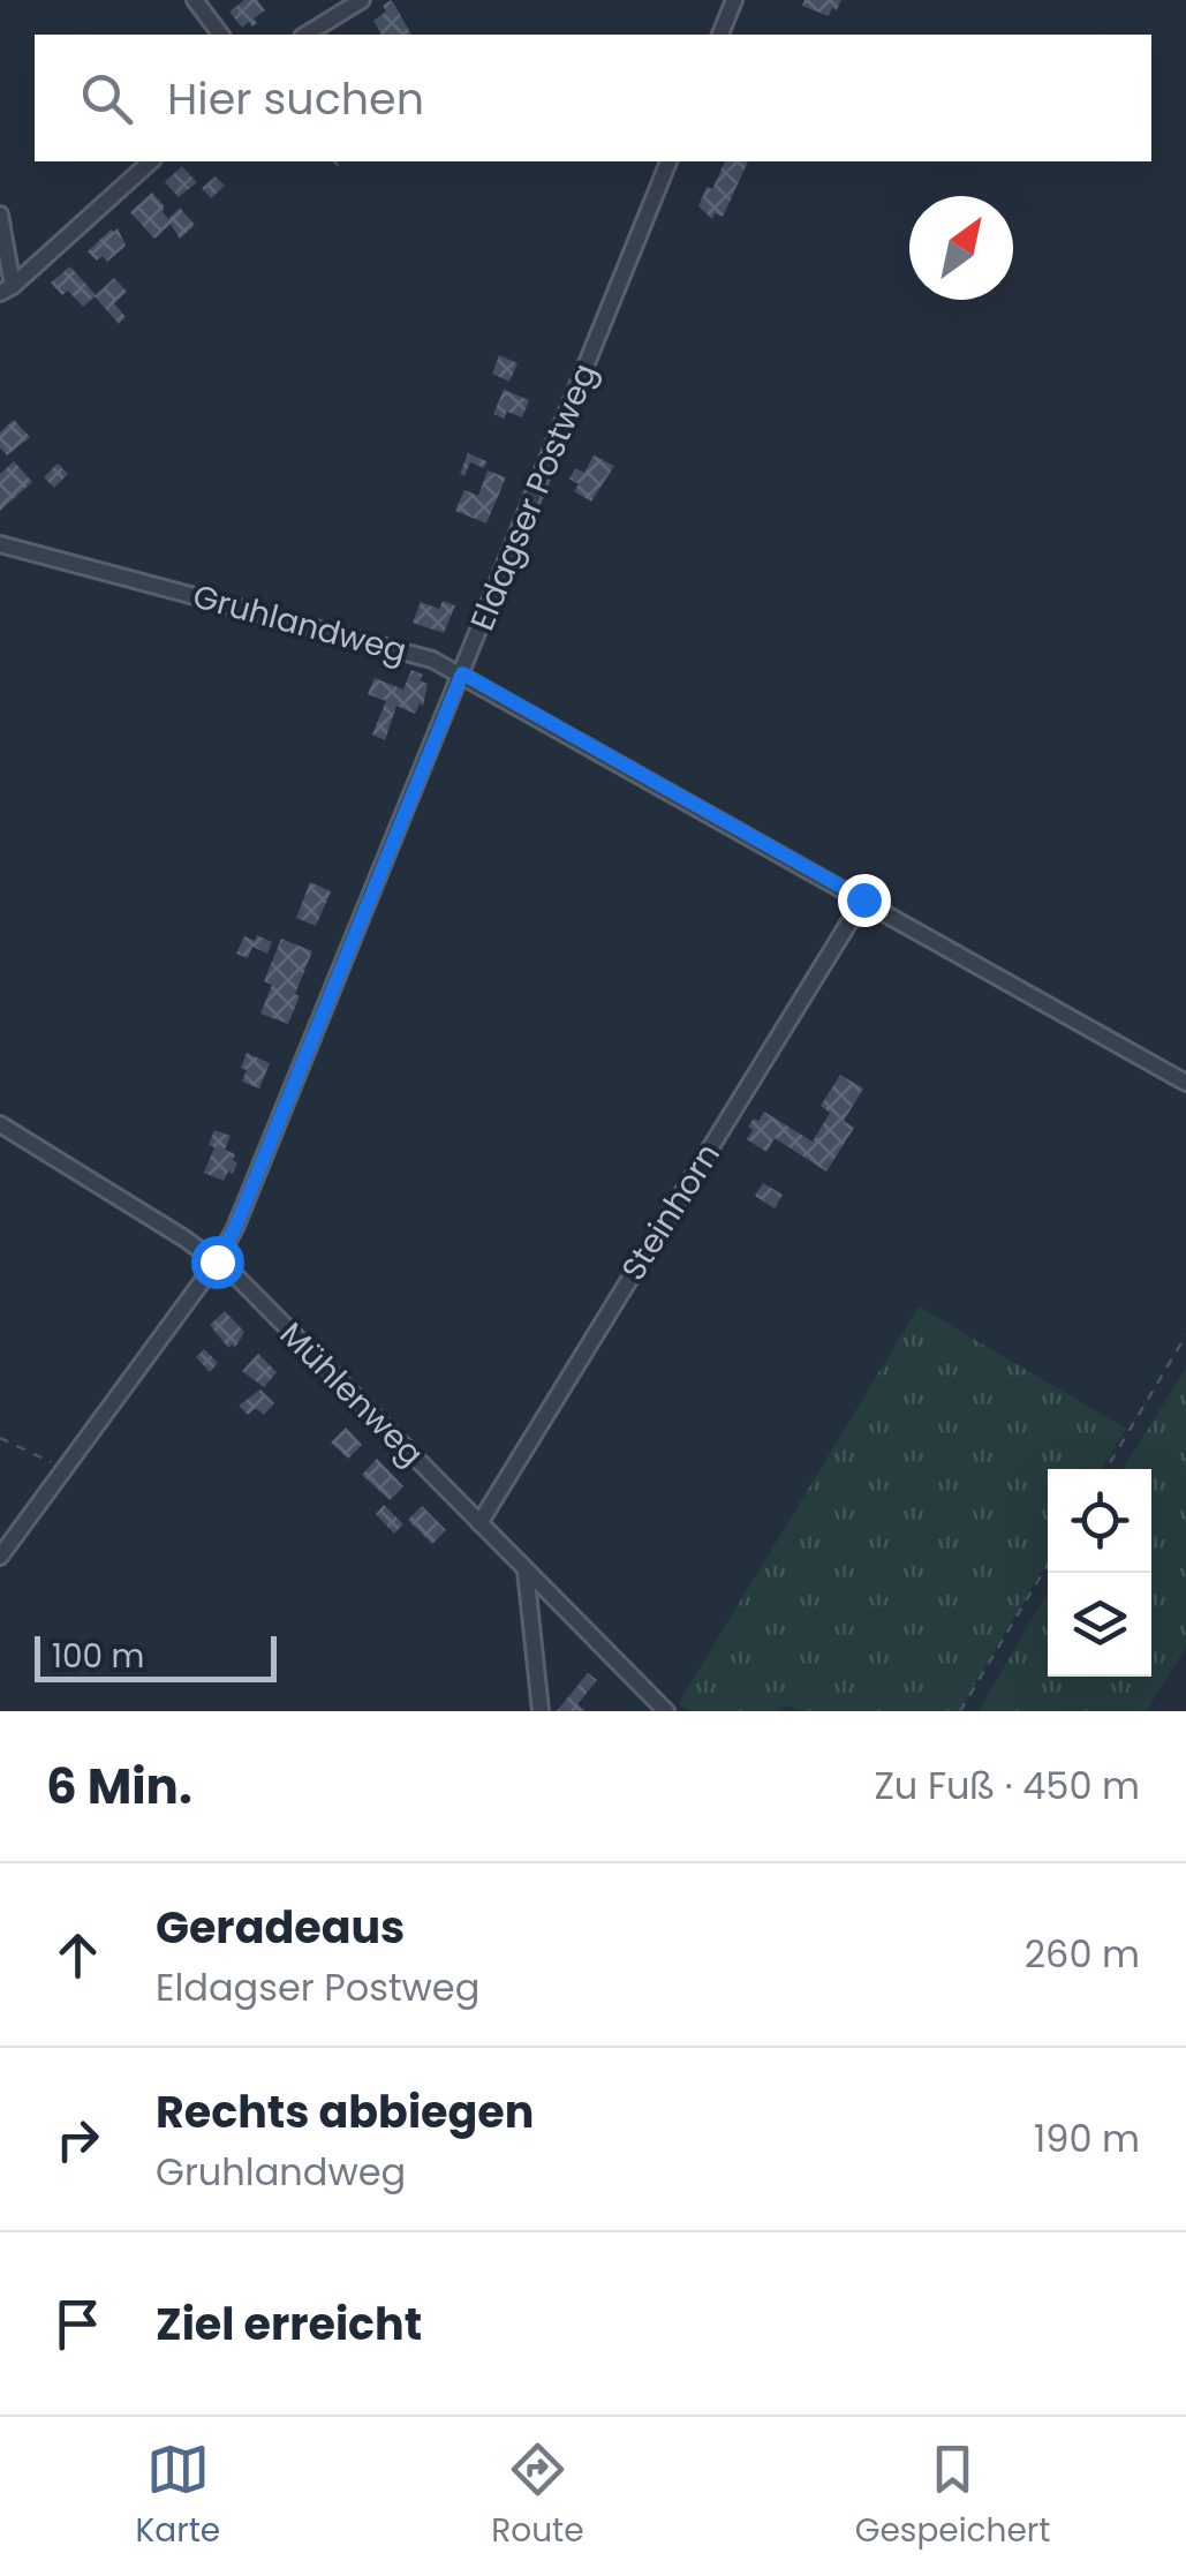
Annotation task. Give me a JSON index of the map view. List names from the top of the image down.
{
  "streets": {
    "street": [
      "Eldagser Postweg",
      "Gruhlandweg",
      "Steinhorn",
      "Mühlenweg"
    ]
  },
  "crossings": [
    ["Eldagser Postweg", "Gruhlandweg"],
    ["Eldagser Postweg", "Mühlenweg"],
    ["Gruhlandweg", "Steinhorn"],
    ["Steinhorn", "Mühlenweg"]
  ],
  "scale_bar": "100 m",
  "north": "top right",
  "page": {
    "search": "Hier suchen",
    "scale": "100 m",
    "heading": ["6 Min.", "Zu Fuß · 450 m"],
    "list": [
      ["Geradeaus", "Eldagser Postweg", "260 m"],
      ["Rechts abbiegen", "Gruhlandweg", "190 m"],
      "Ziel erreicht"
    ],
    "nav": ["Karte", "Route", "Gespeichert"]
  }
}
